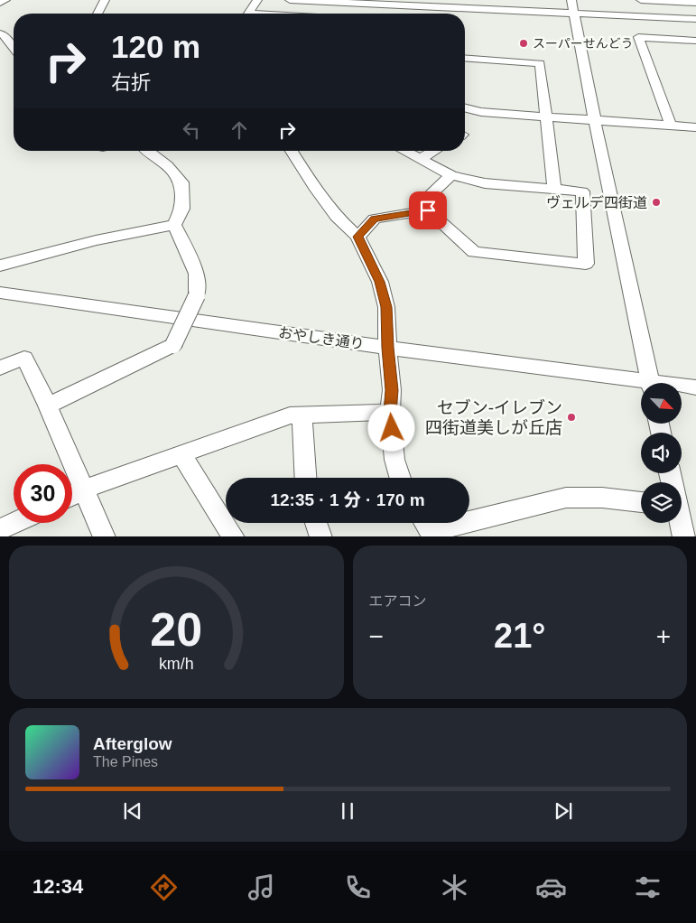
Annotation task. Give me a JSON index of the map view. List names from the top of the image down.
{
  "streets": {
    "street": ["おやしき通り"]
  },
  "places": ["スーパーせんどう", "ヴェルデ四街道", "セブン-イレブン 四街道美しが丘店"],
  "north": "bottom right",
  "page": {
    "turn": ["120 m", "右折"],
    "limit": "30",
    "trip": "12:35 · 1 分 · 170 m",
    "tile": "エアコン",
    "heat": ["−", "21°", "+"],
    "song": ["Afterglow", "The Pines"],
    "tabs": "12:34",
    "gauge": ["20", "km/h"]
  }
}
